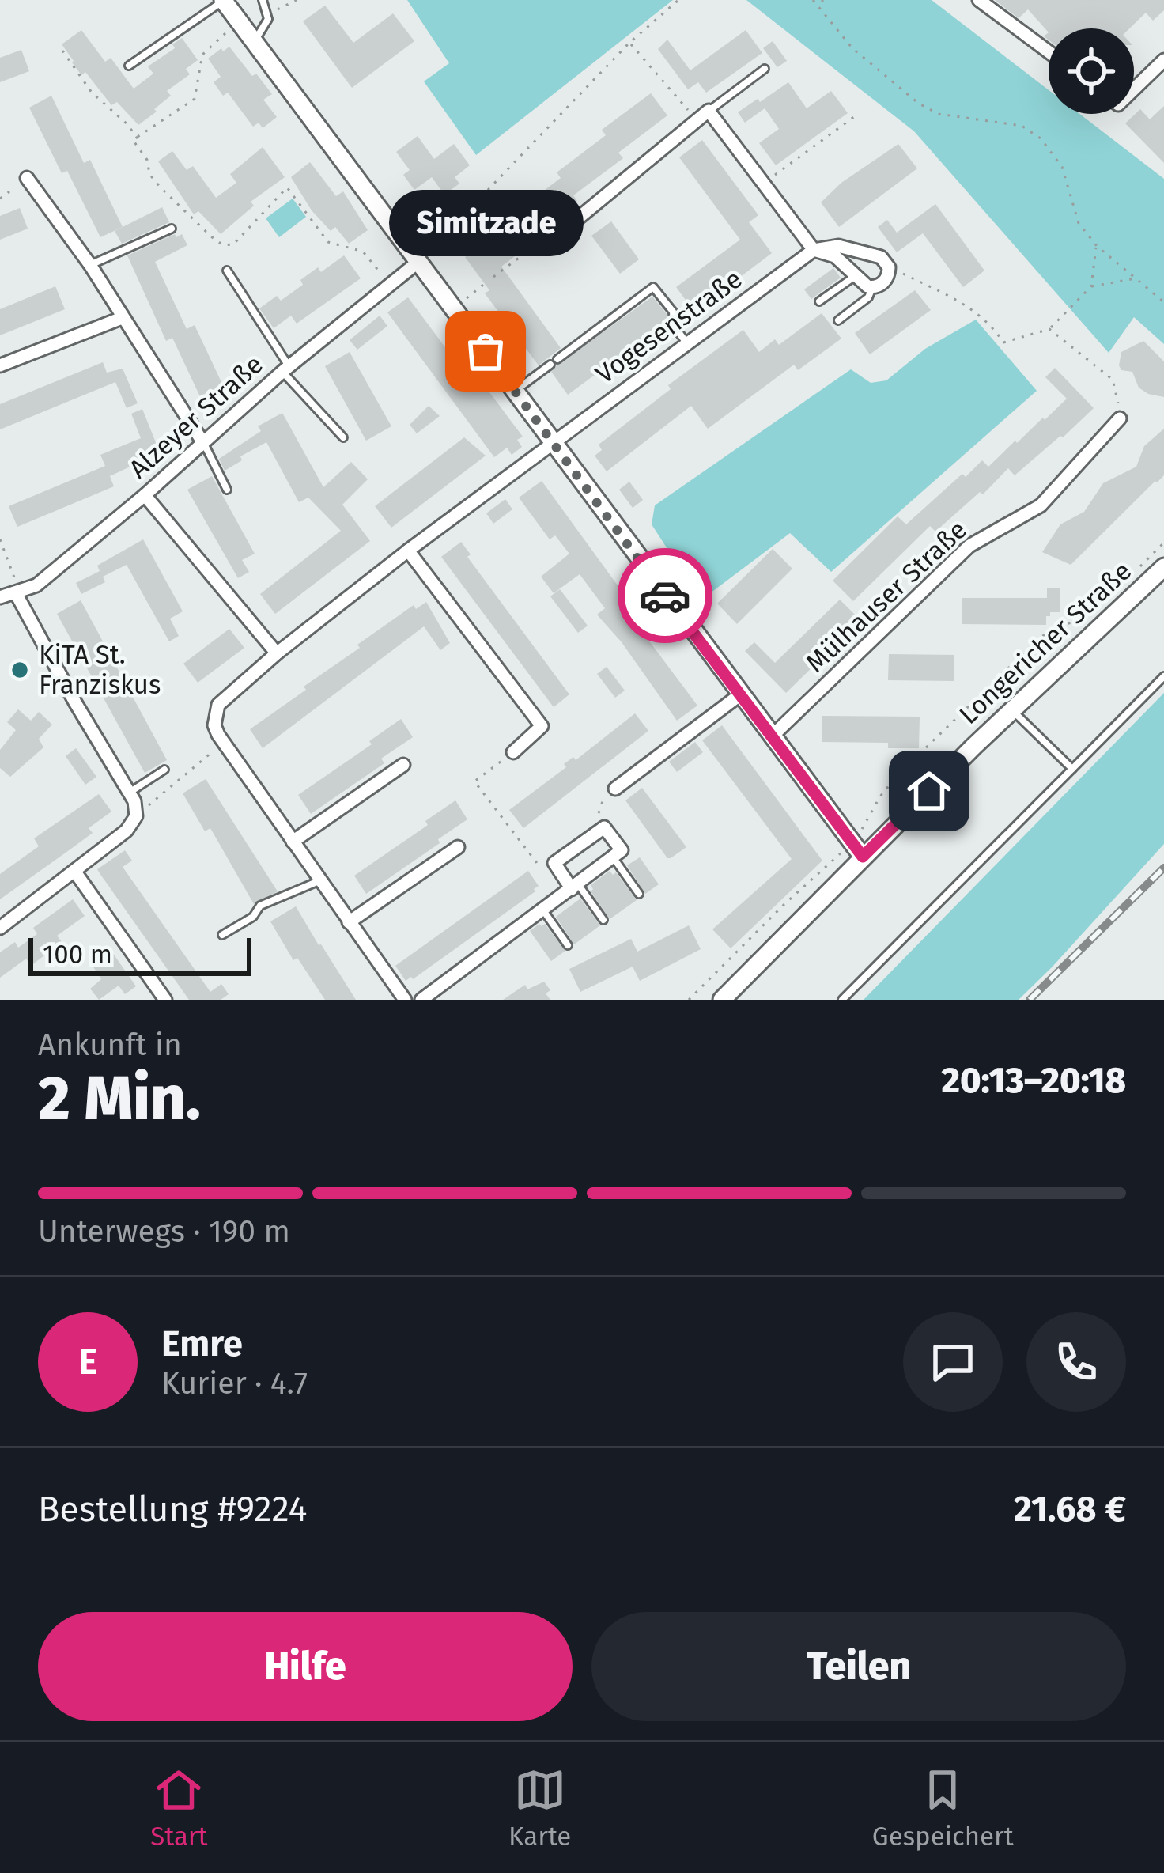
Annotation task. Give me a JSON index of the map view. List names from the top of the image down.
{
  "streets": {
    "street": [
      "Vogesenstraße",
      "Alzeyer Straße",
      "Mülhauser Straße",
      "Longericher Straße"
    ]
  },
  "places": ["Simitzade", "KiTA St. Franziskus"],
  "scale_bar": "100 m",
  "page": {
    "bubble": "Simitzade",
    "scale": "100 m",
    "heading": ["2 Min.", "Ankunft in", "20:13–20:18"],
    "panel": [
      "Emre",
      "Kurier · 4.7",
      "Bestellung #9224",
      "21.68 €"
    ],
    "bar": "Unterwegs · 190 m",
    "round": "E",
    "buttons": ["Hilfe", "Teilen"],
    "tabs": ["Start", "Karte", "Gespeichert"]
  }
}
